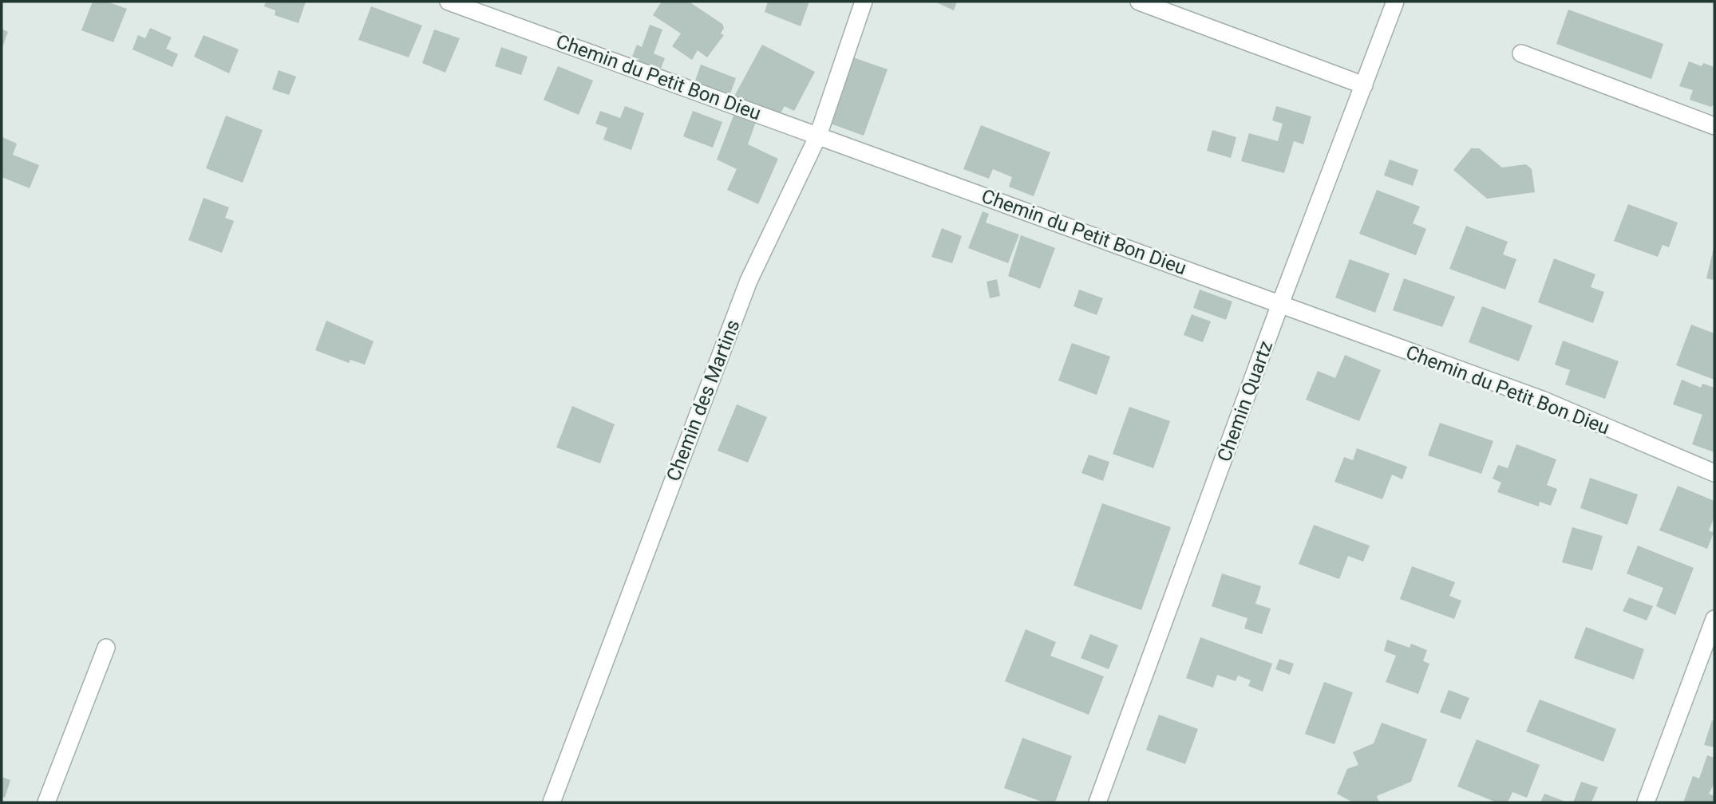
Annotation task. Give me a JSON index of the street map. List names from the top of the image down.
{
  "streets": {
    "street": ["Chemin du Petit Bon Dieu", "Chemin des Martins", "Chemin Quartz"]
  },
  "crossings": [
    ["Chemin du Petit Bon Dieu", "Chemin des Martins"],
    ["Chemin du Petit Bon Dieu", "Chemin Quartz"]
  ]
}
